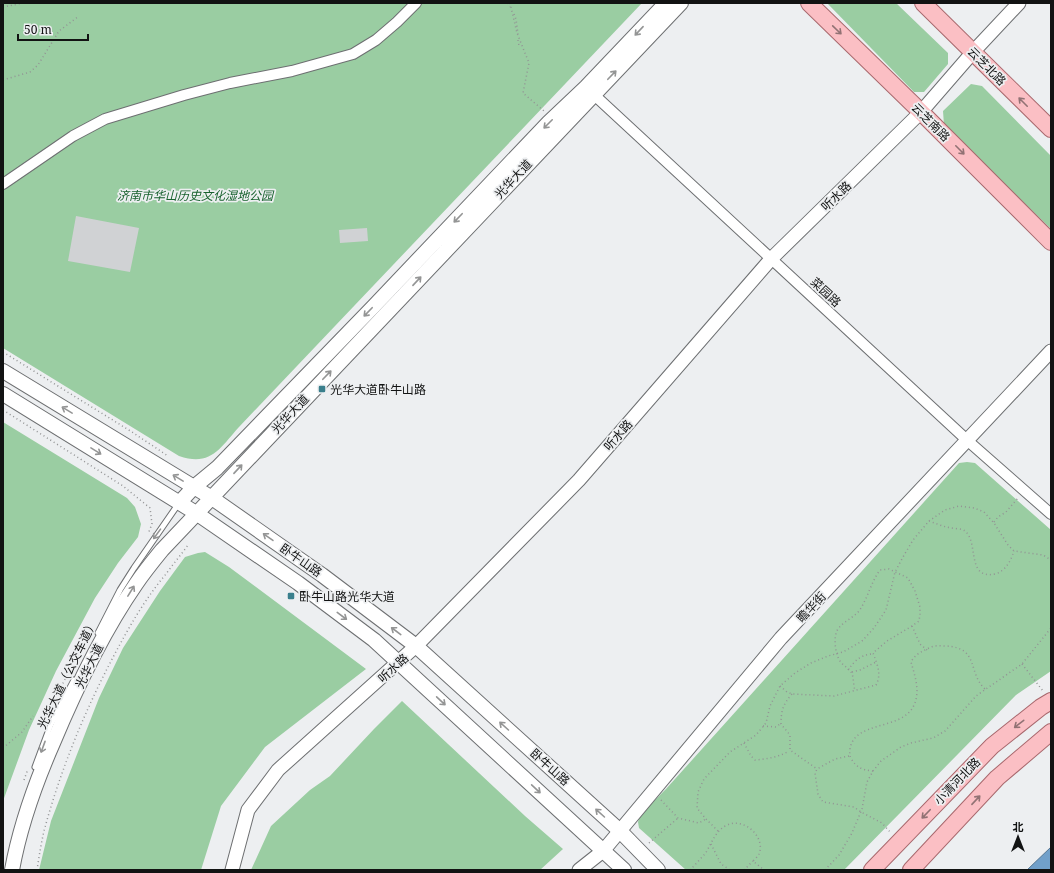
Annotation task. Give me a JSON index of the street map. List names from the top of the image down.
{
  "streets": {
    "main road": [
      "云芝北路",
      "云芝南路",
      "光华大道",
      "卧牛山路",
      "小清河北路"
    ],
    "street": ["听水路", "菜园路", "瞻华街"],
    "lane": ["光华大道（公交车道）"]
  },
  "crossings": [
    ["云芝北路", "听水路"],
    ["云芝南路", "听水路"],
    ["光华大道", "菜园路"],
    ["光华大道", "卧牛山路"],
    ["光华大道", "光华大道（公交车道）"],
    ["听水路", "菜园路"],
    ["听水路", "卧牛山路"],
    ["菜园路", "瞻华街"],
    ["卧牛山路", "瞻华街"]
  ],
  "one_way": ["云芝北路", "云芝南路", "光华大道（公交车道）"],
  "parks": ["济南市华山历史文化湿地公园"],
  "places": {
    "transit": ["光华大道卧牛山路", "卧牛山路光华大道"]
  },
  "scale_bar": "50 m",
  "north": "top"
}
